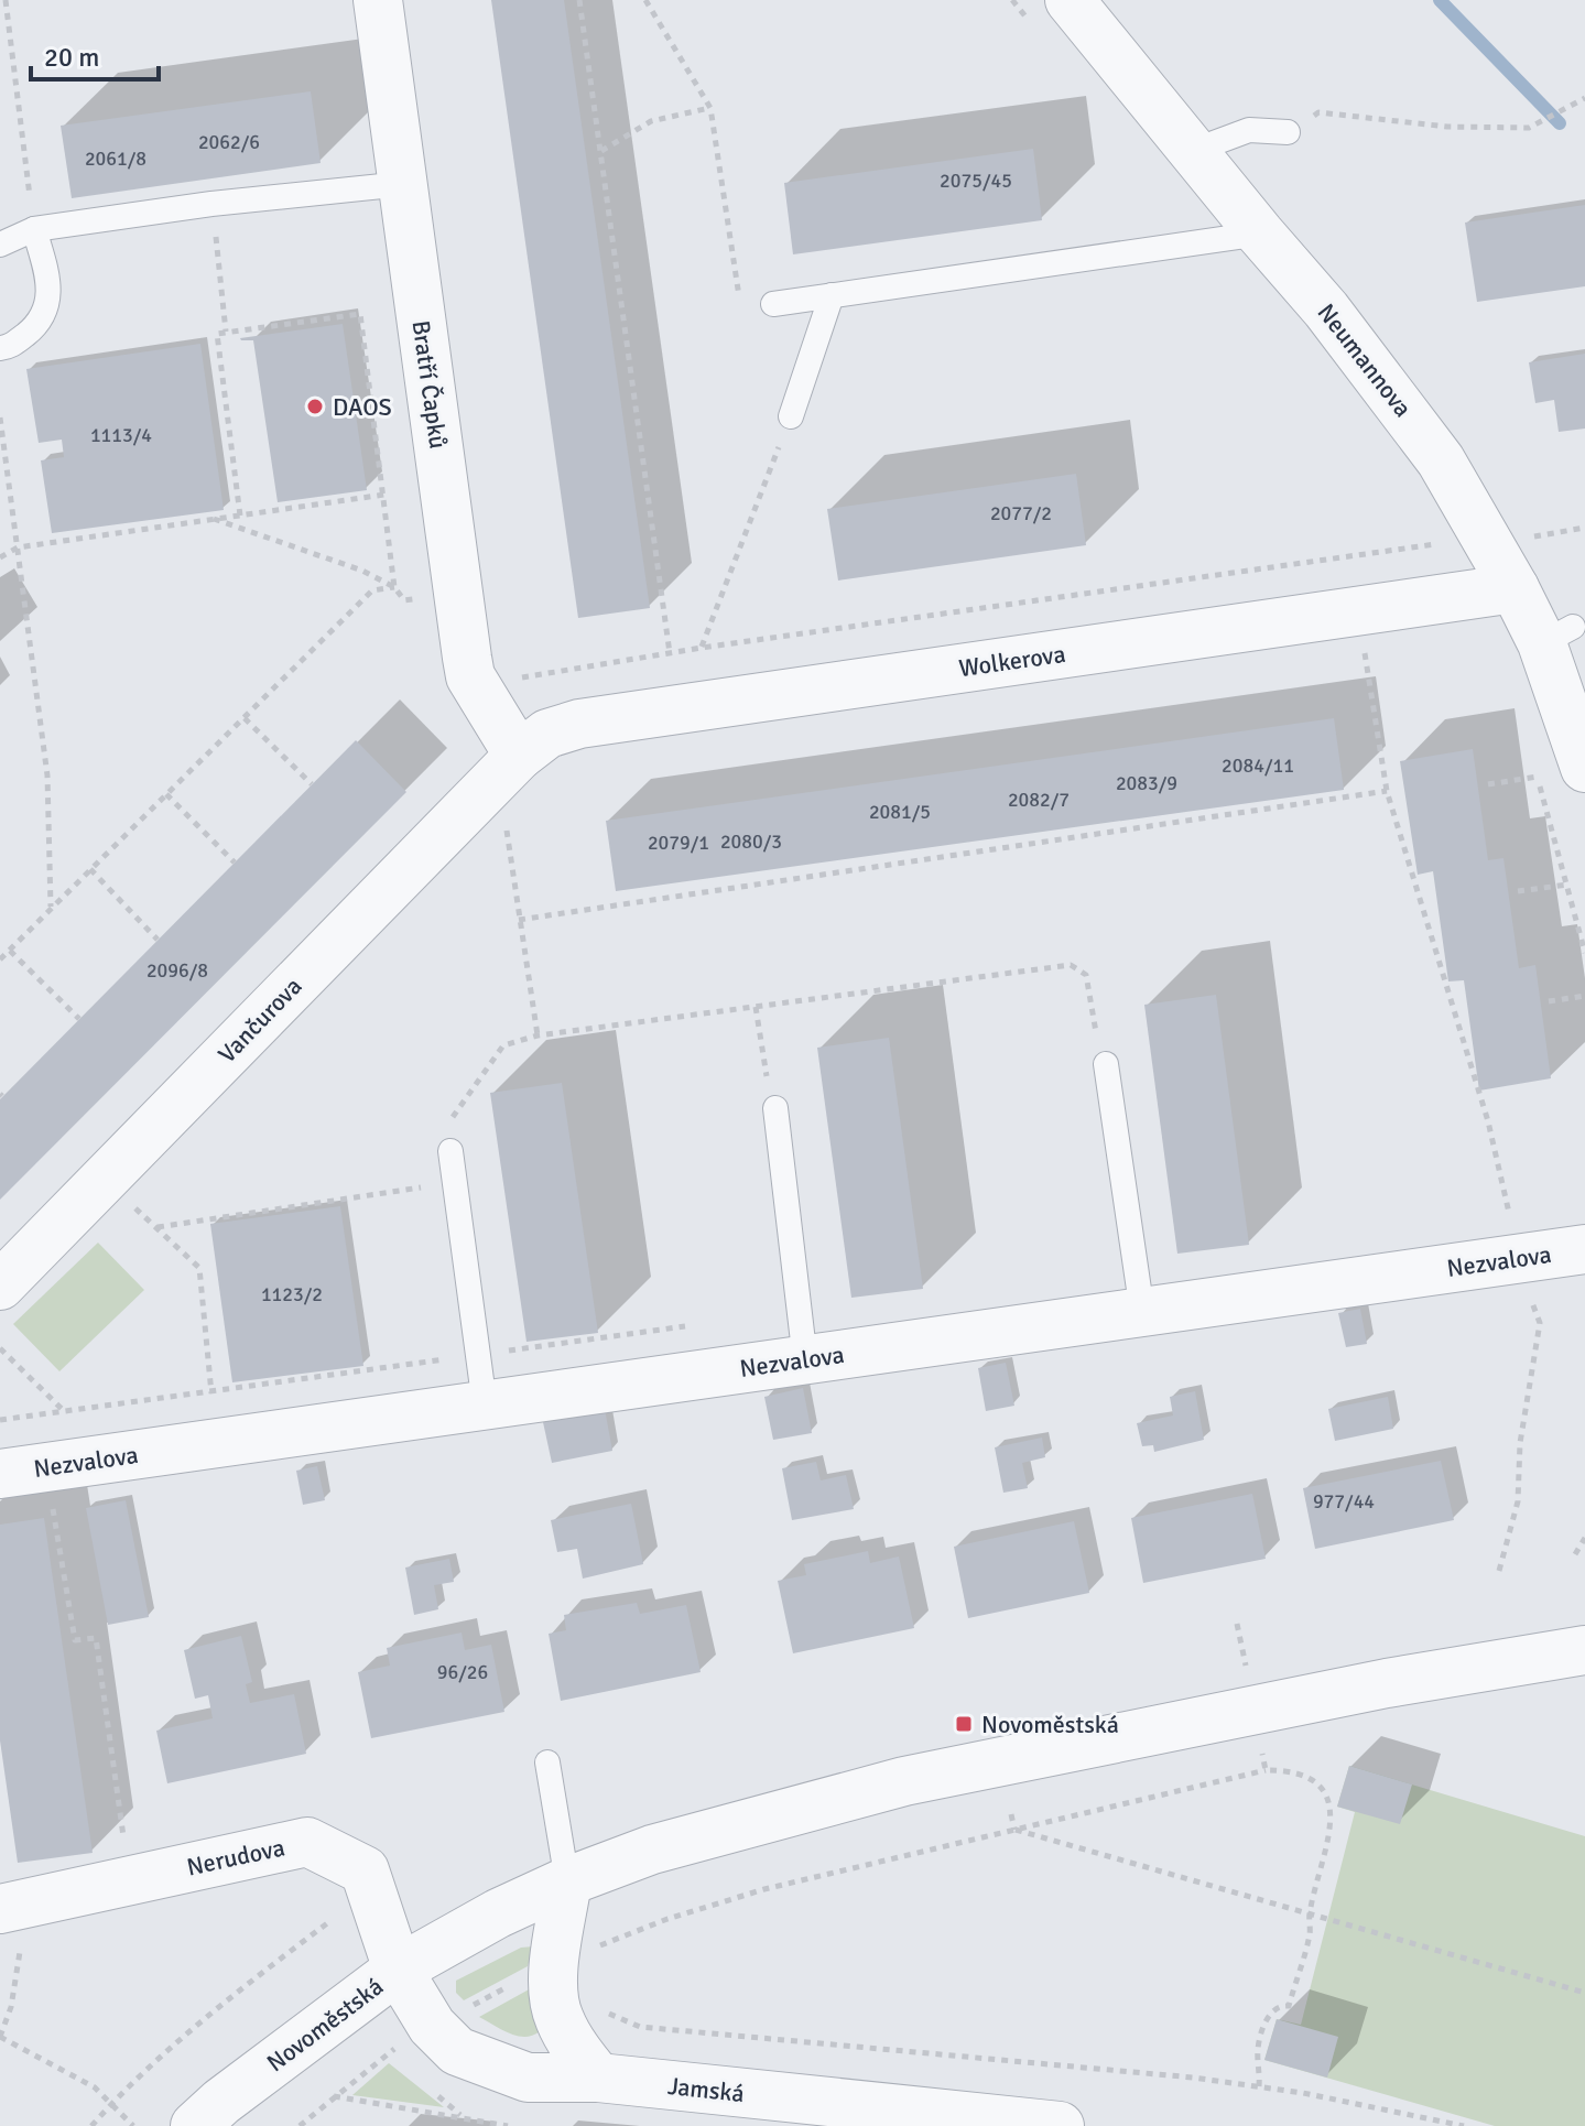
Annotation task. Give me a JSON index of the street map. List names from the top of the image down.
{
  "streets": {
    "street": [
      "Neumannova",
      "Bratří Čapků",
      "Wolkerova",
      "Vančurova",
      "Nezvalova",
      "Nerudova",
      "Novoměstská",
      "Jamská"
    ]
  },
  "crossings": [
    ["Neumannova", "Wolkerova"],
    ["Bratří Čapků", "Wolkerova"],
    ["Bratří Čapků", "Vančurova"],
    ["Wolkerova", "Vančurova"],
    ["Nerudova", "Novoměstská"],
    ["Nerudova", "Jamská"],
    ["Novoměstská", "Jamská"]
  ],
  "places": {
    "other": ["DAOS"],
    "transit": ["Novoměstská"]
  },
  "house_numbers": [
    "2062/6",
    "2061/8",
    "2075/45",
    "1113/4",
    "2077/2",
    "2084/11",
    "2083/9",
    "2082/7",
    "2081/5",
    "2080/3",
    "2079/1",
    "2096/8",
    "1123/2",
    "977/44",
    "96/26"
  ],
  "scale_bar": "20 m"
}
